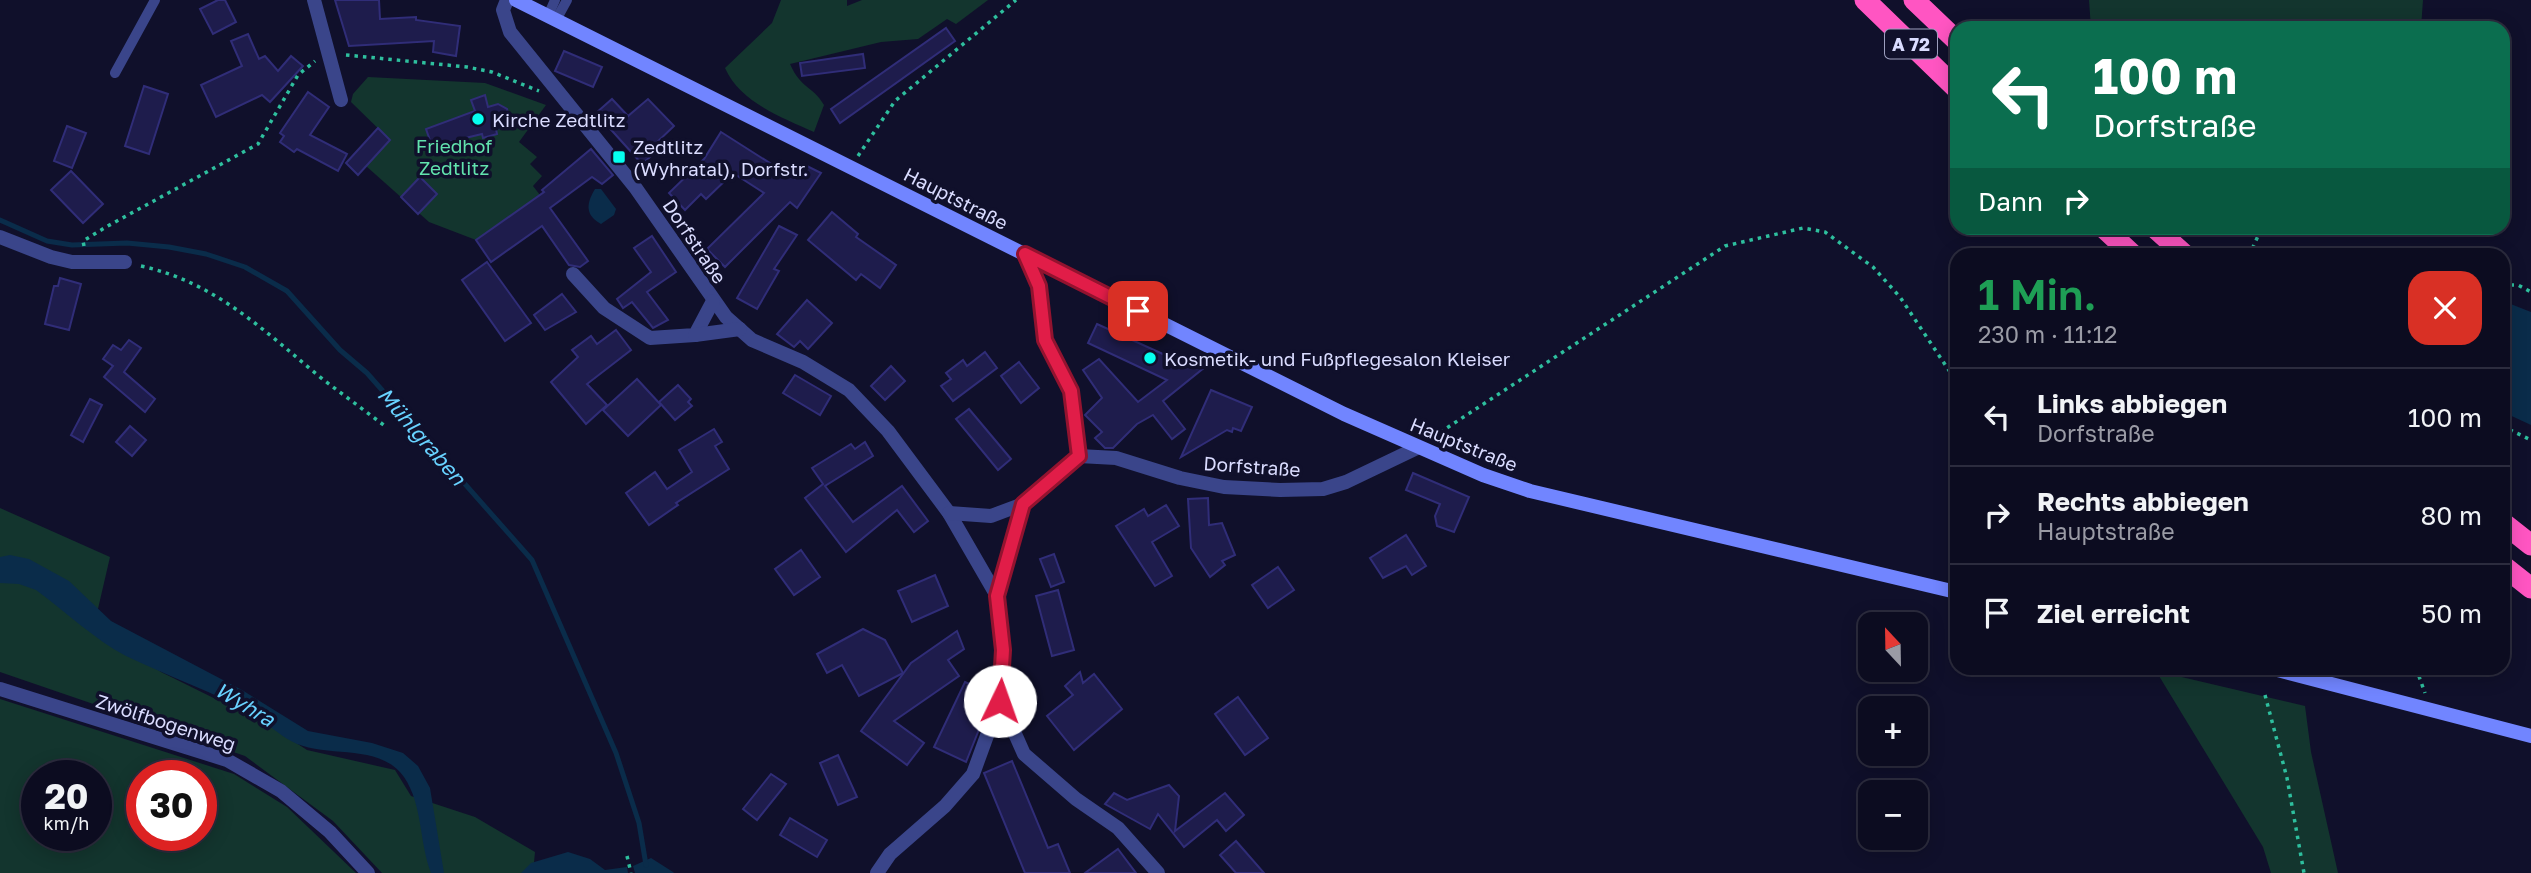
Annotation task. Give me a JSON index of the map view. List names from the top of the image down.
{
  "streets": {
    "highway": ["A 72"],
    "main road": ["Hauptstraße"],
    "street": ["Dorfstraße", "Zwölfbogenweg"]
  },
  "crossings": [
    ["Hauptstraße", "Dorfstraße"]
  ],
  "water": ["Mühlgraben", "Wyhra"],
  "parks": ["Friedhof Zedtlitz"],
  "places": {
    "other": ["Kirche Zedtlitz", "Kosmetik- und Fußpflegesalon Kleiser"],
    "transit": ["Zedtlitz (Wyhratal), Dorfstr."]
  },
  "north": "top",
  "page": {
    "turn": ["100 m", "Dorfstraße"],
    "then": "Dann",
    "heading": ["1 Min.", "230 m · 11:12"],
    "list": [
      {
        "name": "Links abbiegen",
        "note": "Dorfstraße",
        "value": "100 m"
      },
      {
        "name": "Rechts abbiegen",
        "note": "Hauptstraße",
        "value": "80 m"
      },
      {
        "name": "Ziel erreicht",
        "value": "50 m"
      }
    ],
    "map_buttons": ["+", "−"],
    "speed": "20 km/h",
    "limit": "30"
  }
}
